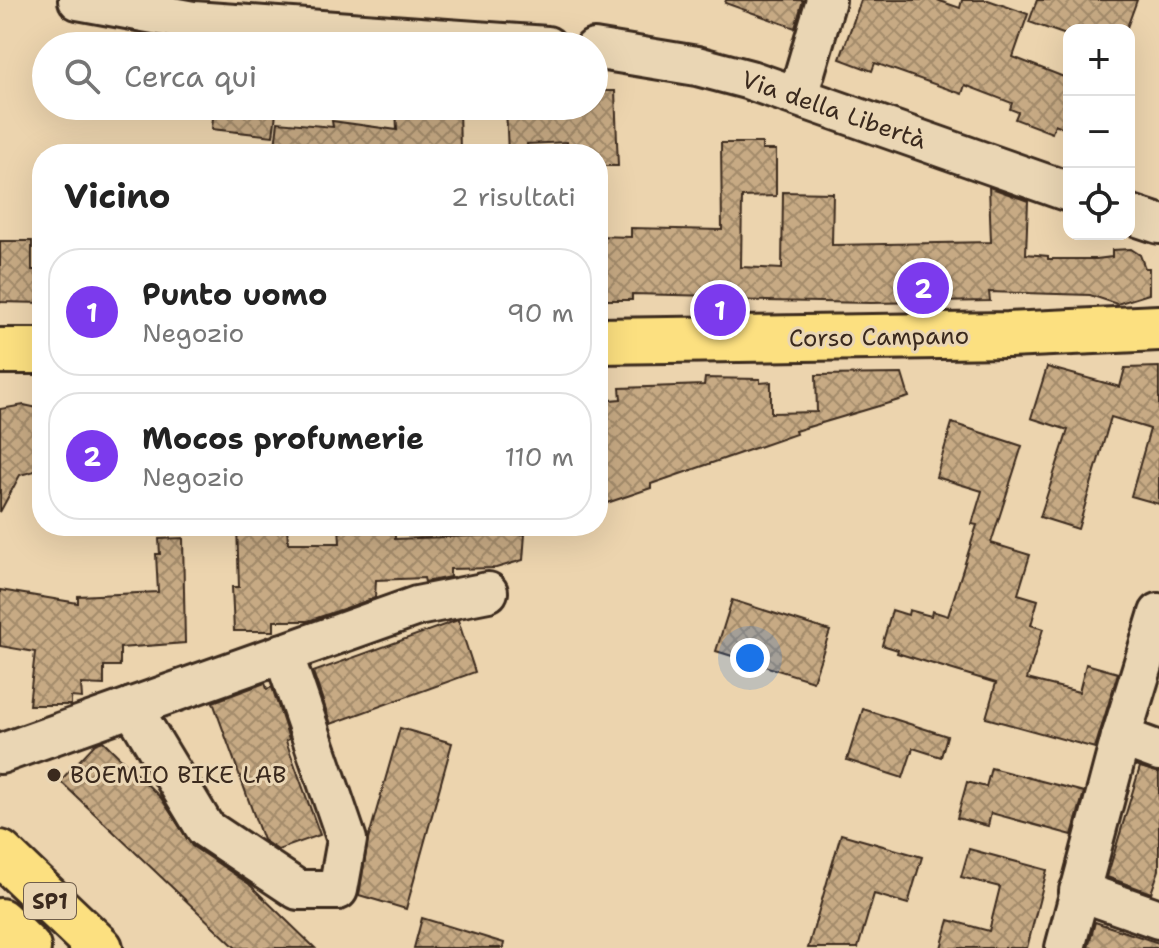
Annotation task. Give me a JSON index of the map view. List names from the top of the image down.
{
  "streets": {
    "main road": ["Corso Campano", "SP1"],
    "street": ["Via della Libertà"]
  },
  "places": ["BOEMIO BIKE LAB"],
  "page": {
    "map_buttons": ["+", "−"],
    "search": "Cerca qui",
    "heading": ["Vicino", "2 risultati"],
    "list": [
      {
        "mark": "1",
        "name": "Punto uomo",
        "note": "Negozio",
        "value": "90 m"
      },
      {
        "mark": "2",
        "name": "Mocos profumerie",
        "note": "Negozio",
        "value": "110 m"
      }
    ],
    "pins": ["2", "1"]
  }
}
